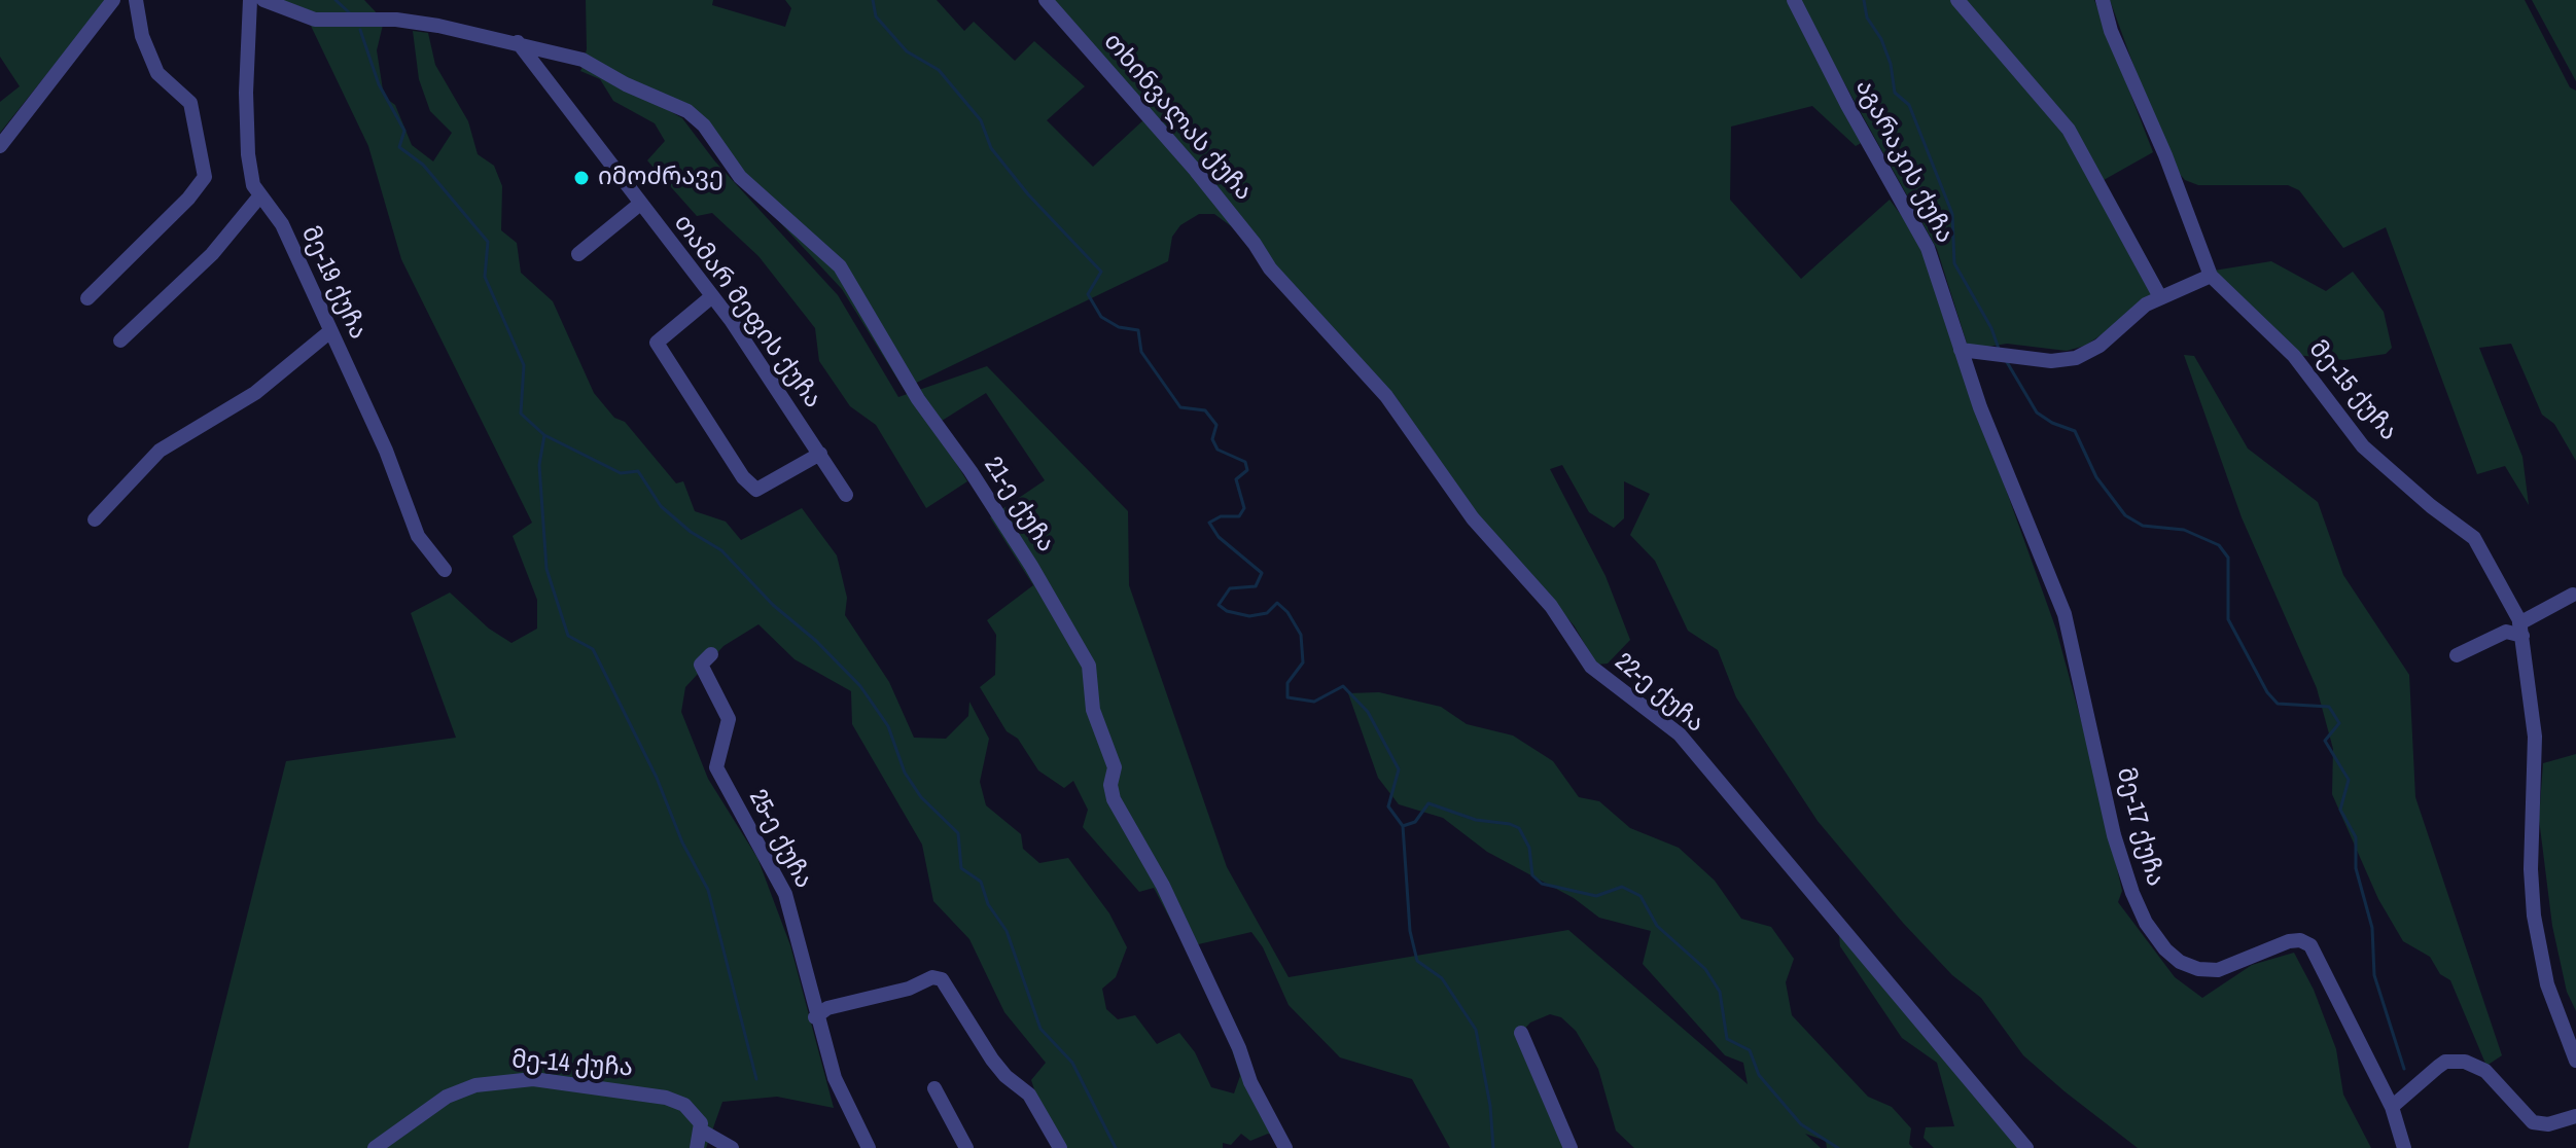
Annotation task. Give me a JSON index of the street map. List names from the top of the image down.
{
  "streets": {
    "street": [
      "თხინვალას ქუჩა",
      "აგარაკის ქუჩა",
      "მე-19 ქუჩა",
      "თამარ მეფის ქუჩა",
      "მე-15 ქუჩა",
      "21-ე ქუჩა",
      "22-ე ქუჩა",
      "მე-17 ქუჩა",
      "25-ე ქუჩა",
      "მე-14 ქუჩა"
    ]
  },
  "crossings": [
    ["თხინვალას ქუჩა", "22-ე ქუჩა"],
    ["აგარაკის ქუჩა", "მე-17 ქუჩა"],
    ["თამარ მეფის ქუჩა", "21-ე ქუჩა"]
  ],
  "places": ["იმოძრავე"]
}
